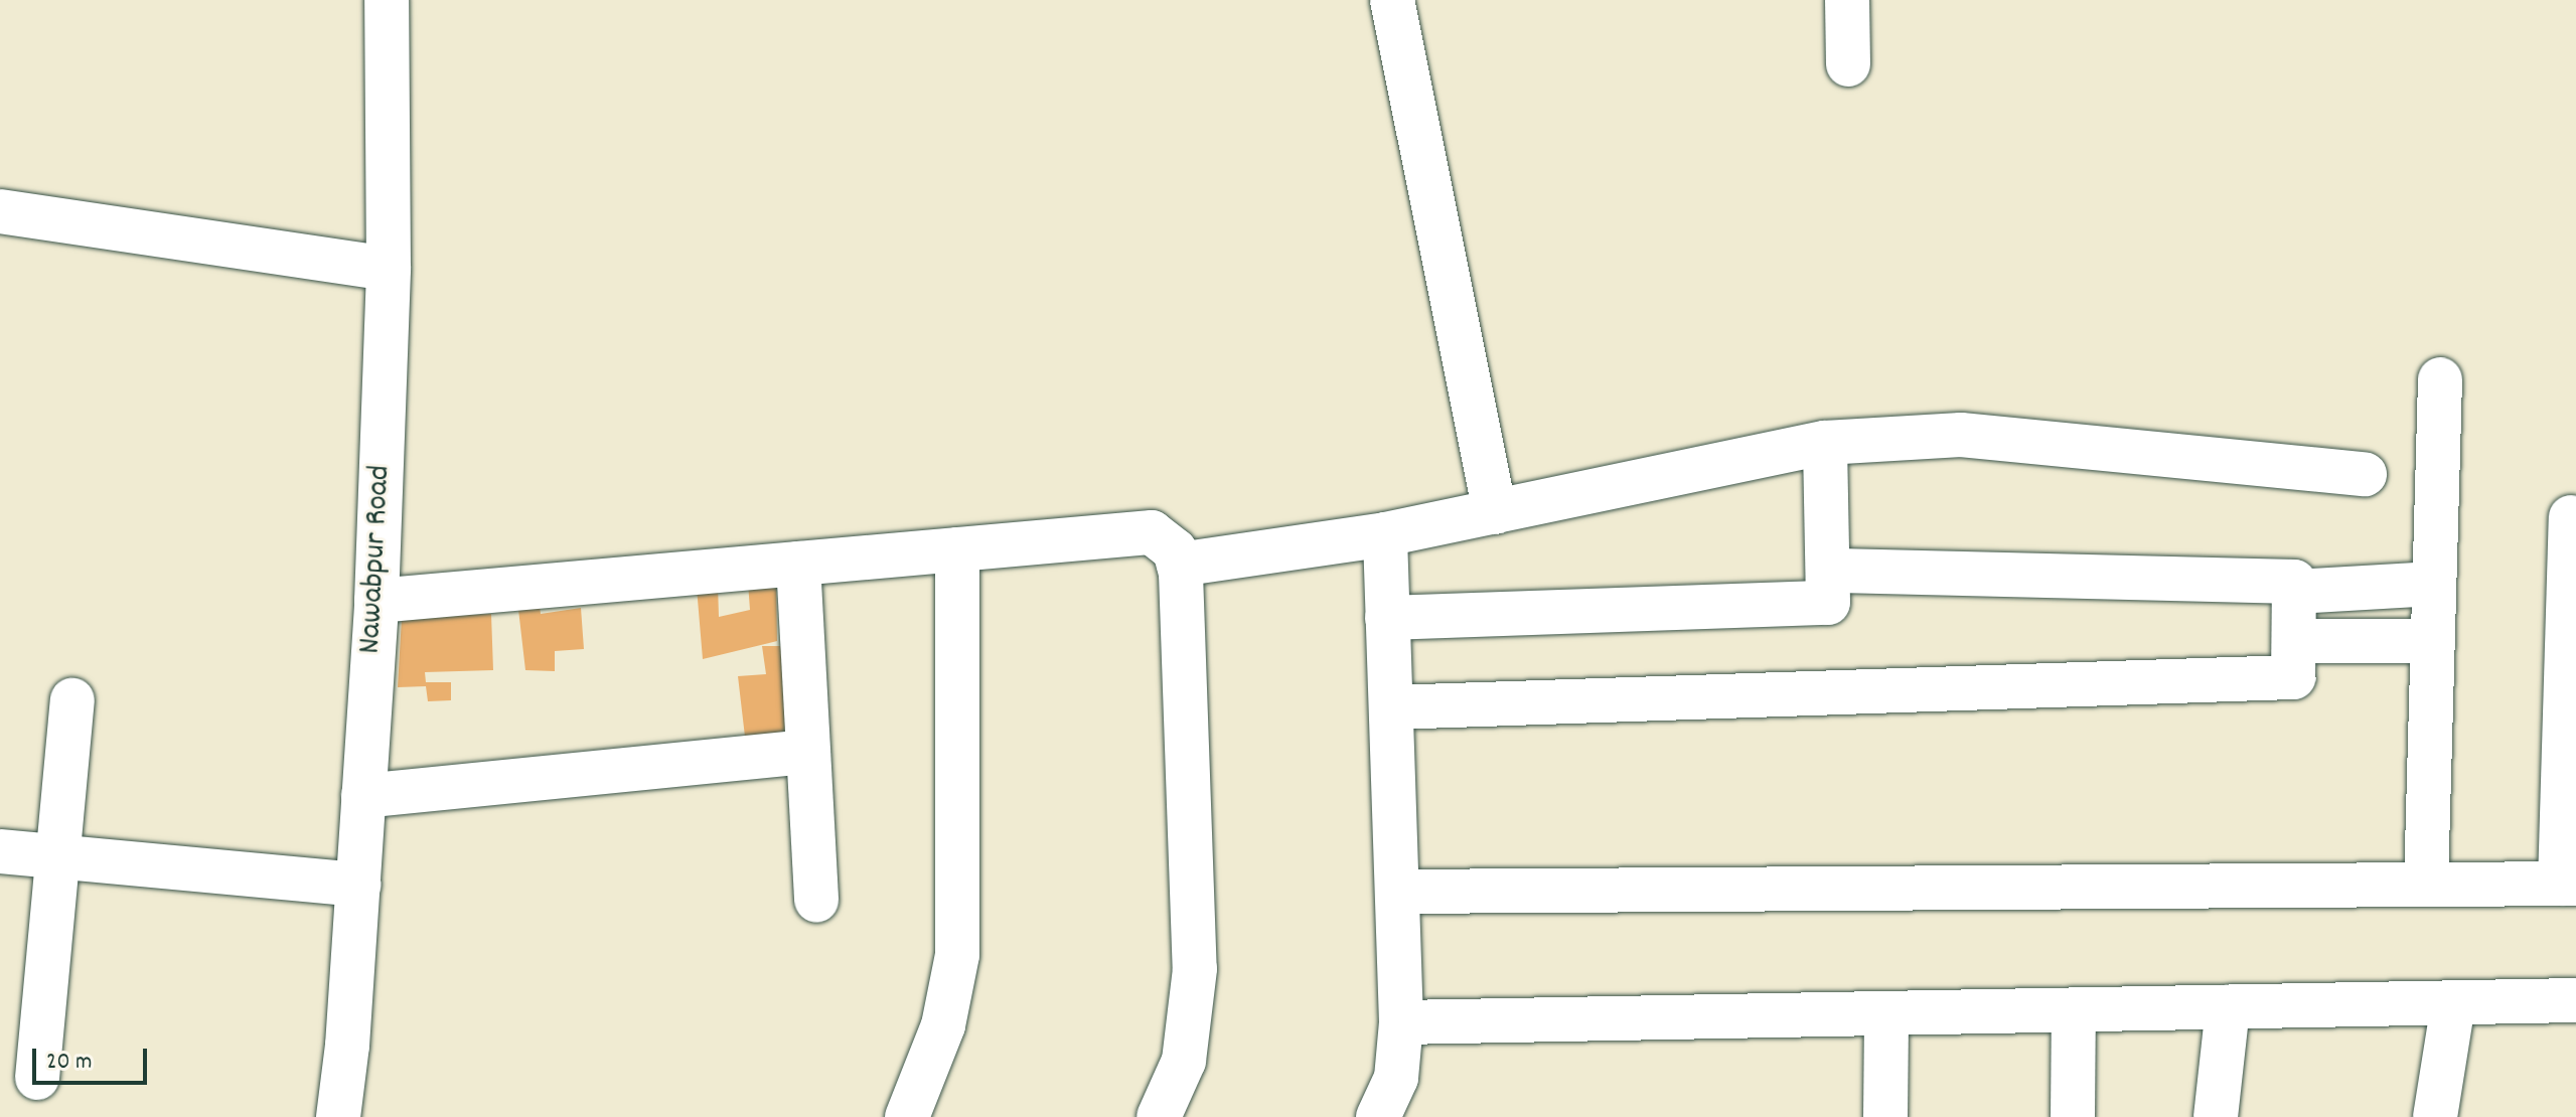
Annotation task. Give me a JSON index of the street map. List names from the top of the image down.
{
  "streets": {
    "street": ["Nawabpur Road"]
  },
  "scale_bar": "20 m"
}
